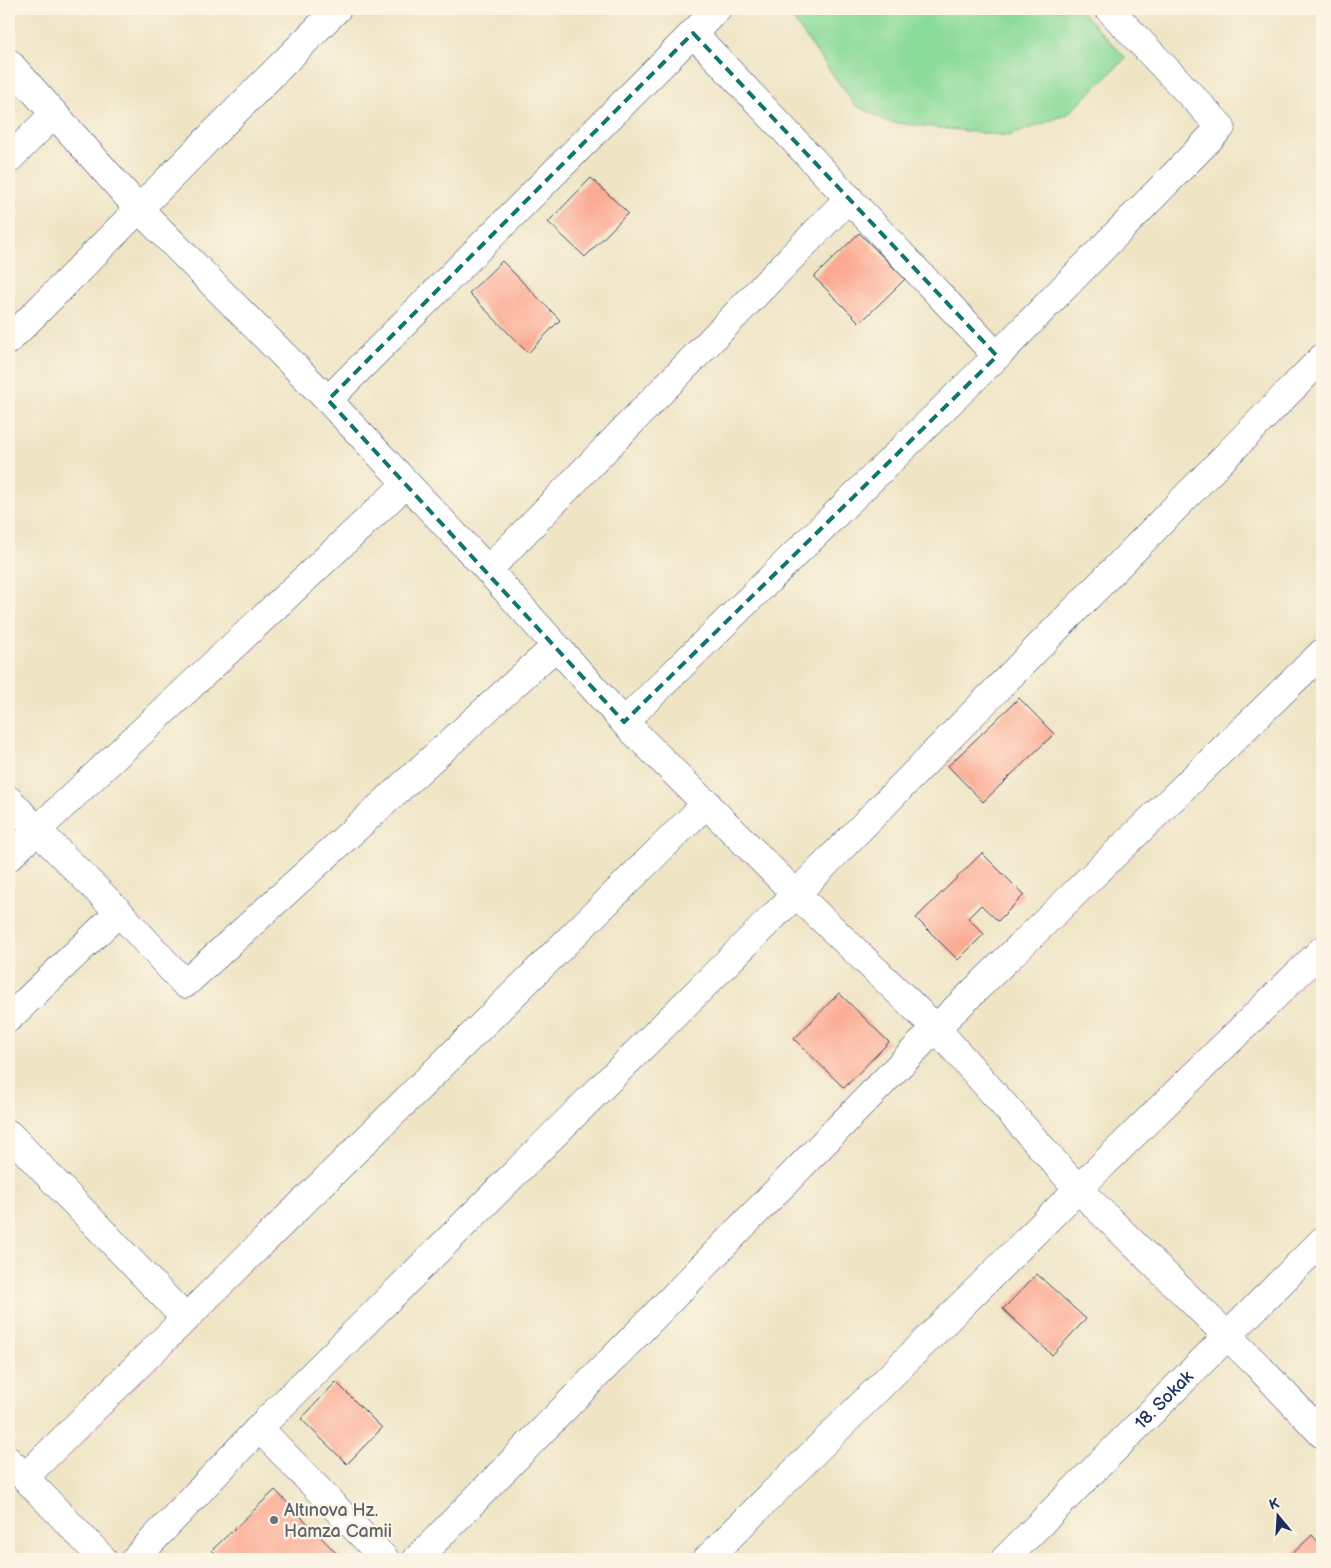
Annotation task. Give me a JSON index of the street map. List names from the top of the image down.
{
  "streets": {
    "street": ["18. Sokak"]
  },
  "places": ["Altınova Hz. Hamza Camii"],
  "north": "top"
}
